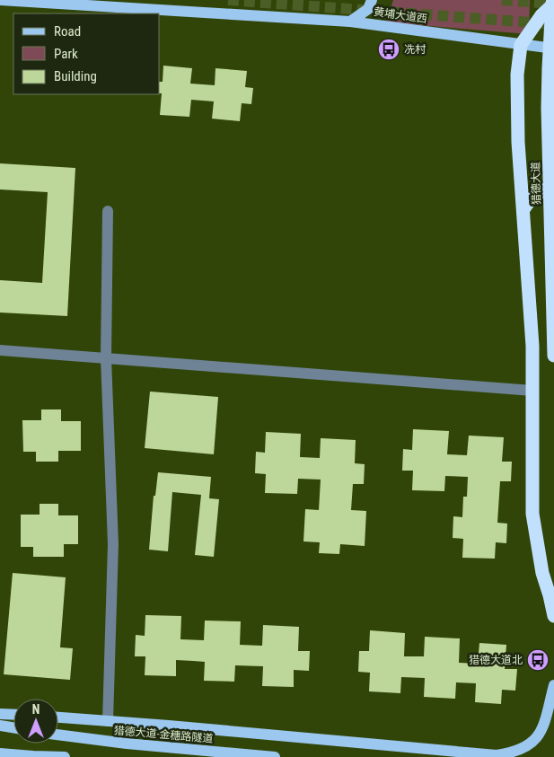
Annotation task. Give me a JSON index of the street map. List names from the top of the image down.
{
  "streets": {
    "highway": ["猎德大道"],
    "main road": ["黄埔大道西", "猎德大道-金穗路隧道"]
  },
  "places": {
    "bus stop": ["冼村", "猎德大道北"]
  },
  "legend": ["Road", "Park", "Building"],
  "north": "top"
}
